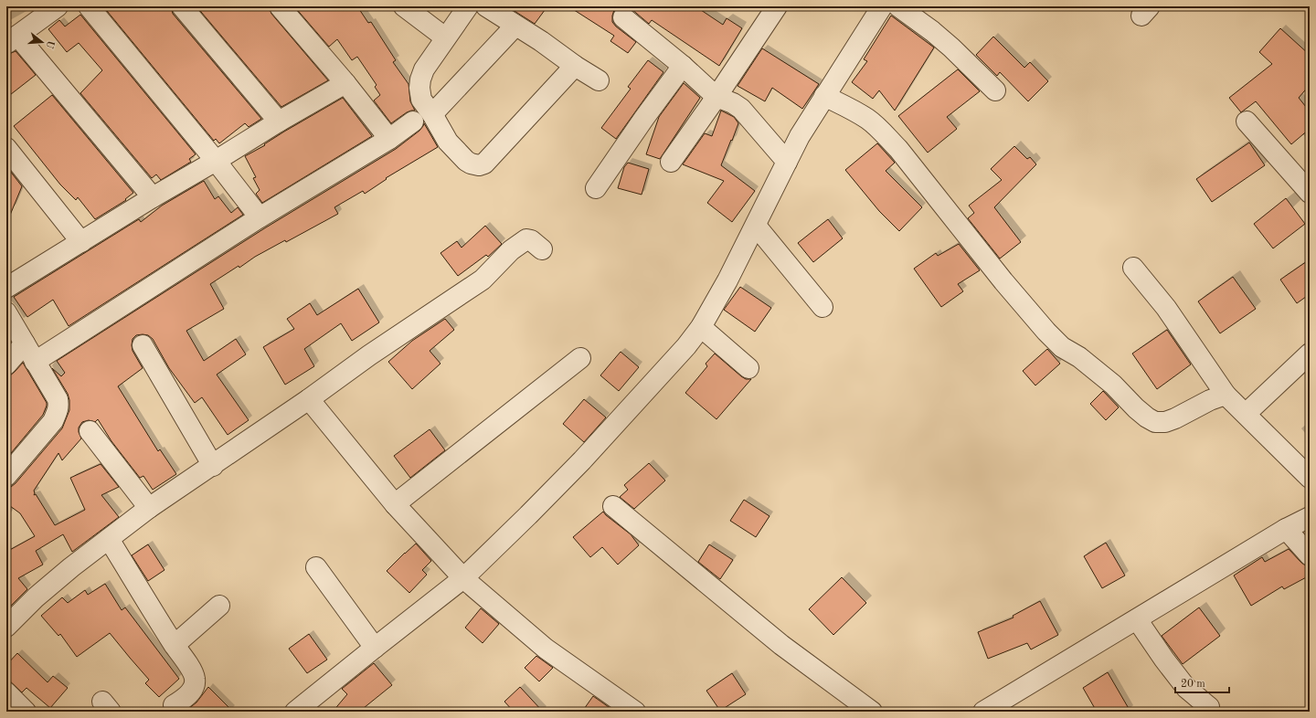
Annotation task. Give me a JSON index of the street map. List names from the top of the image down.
{
  "scale_bar": "20 m",
  "north": "right"
}
